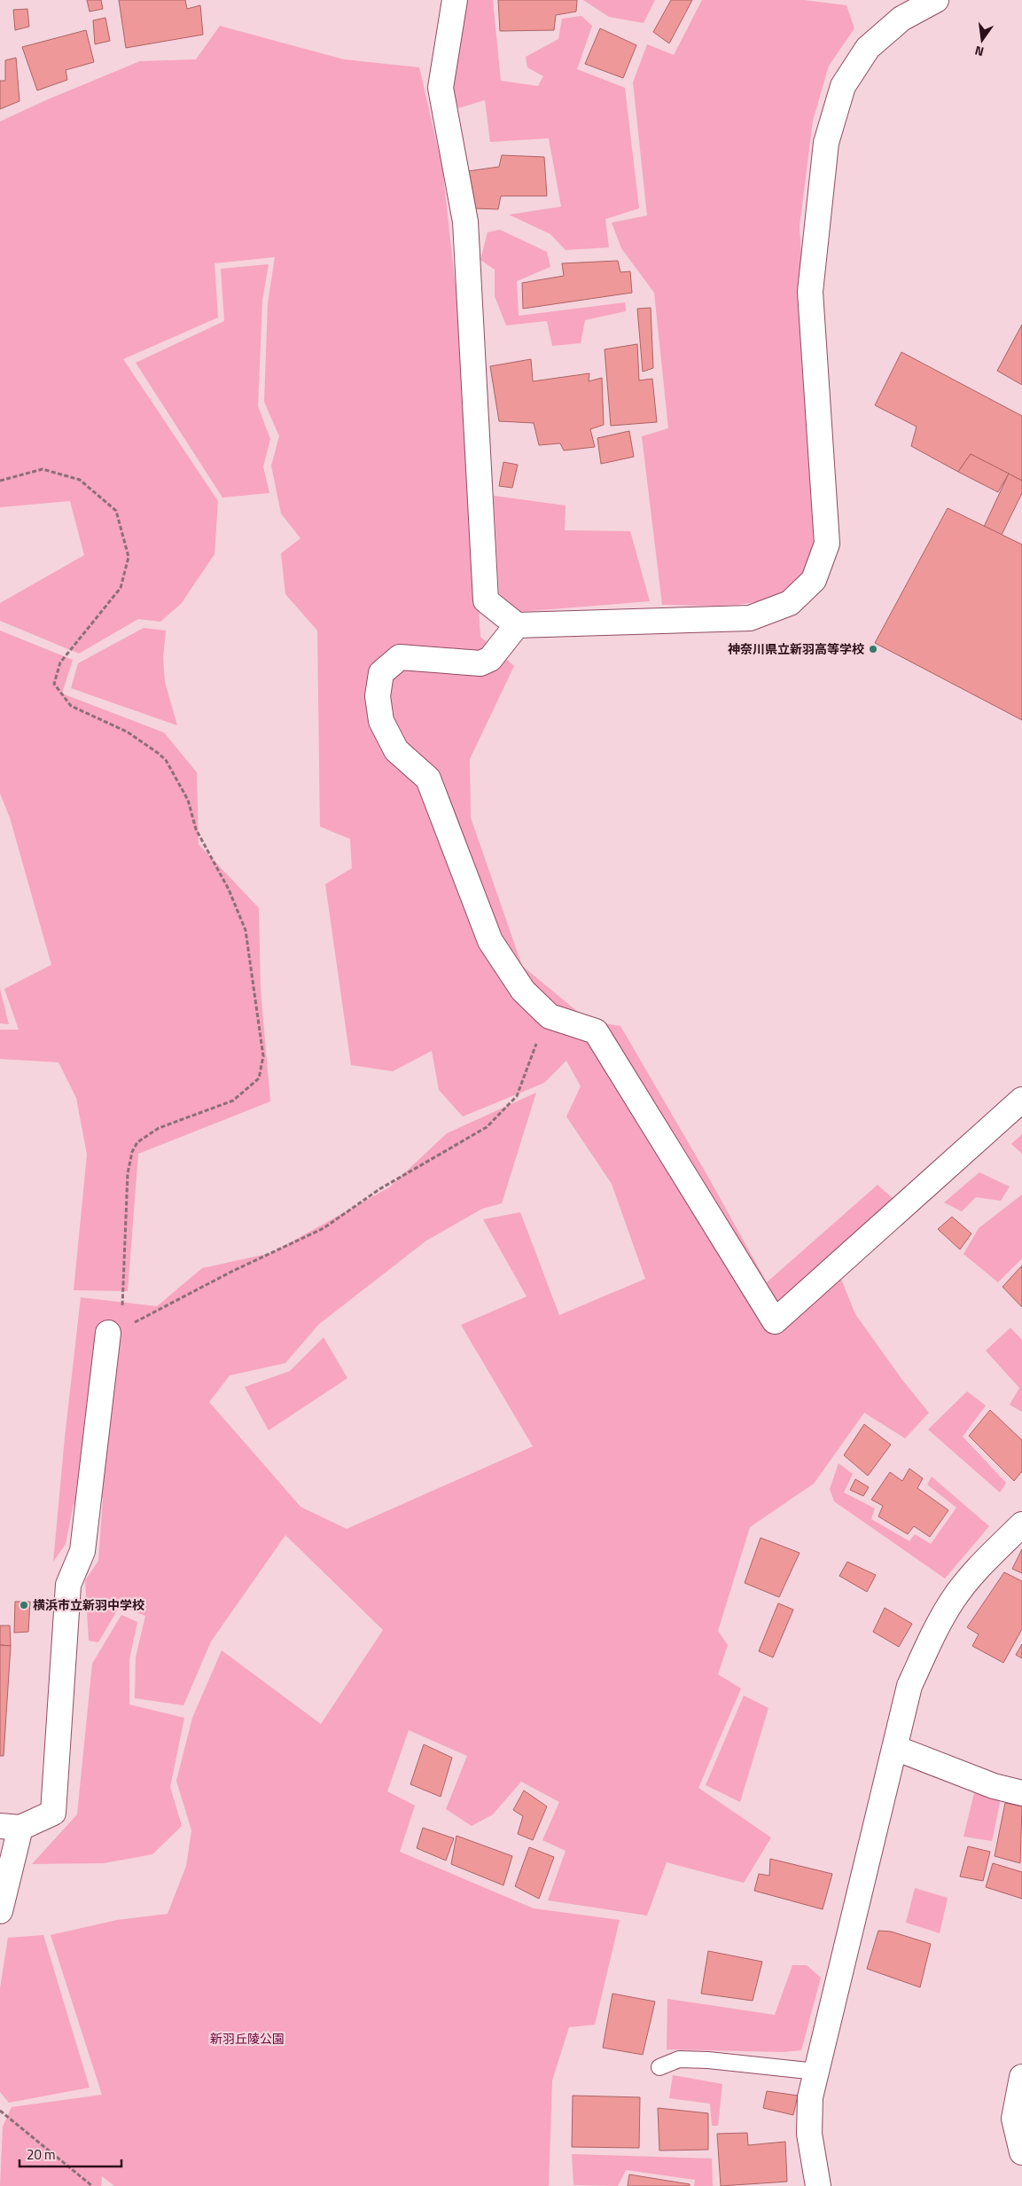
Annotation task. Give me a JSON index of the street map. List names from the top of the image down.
{
  "parks": ["新羽丘陵公園"],
  "places": ["神奈川県立新羽高等学校", "横浜市立新羽中学校"],
  "scale_bar": "20 m",
  "north": "bottom"
}
